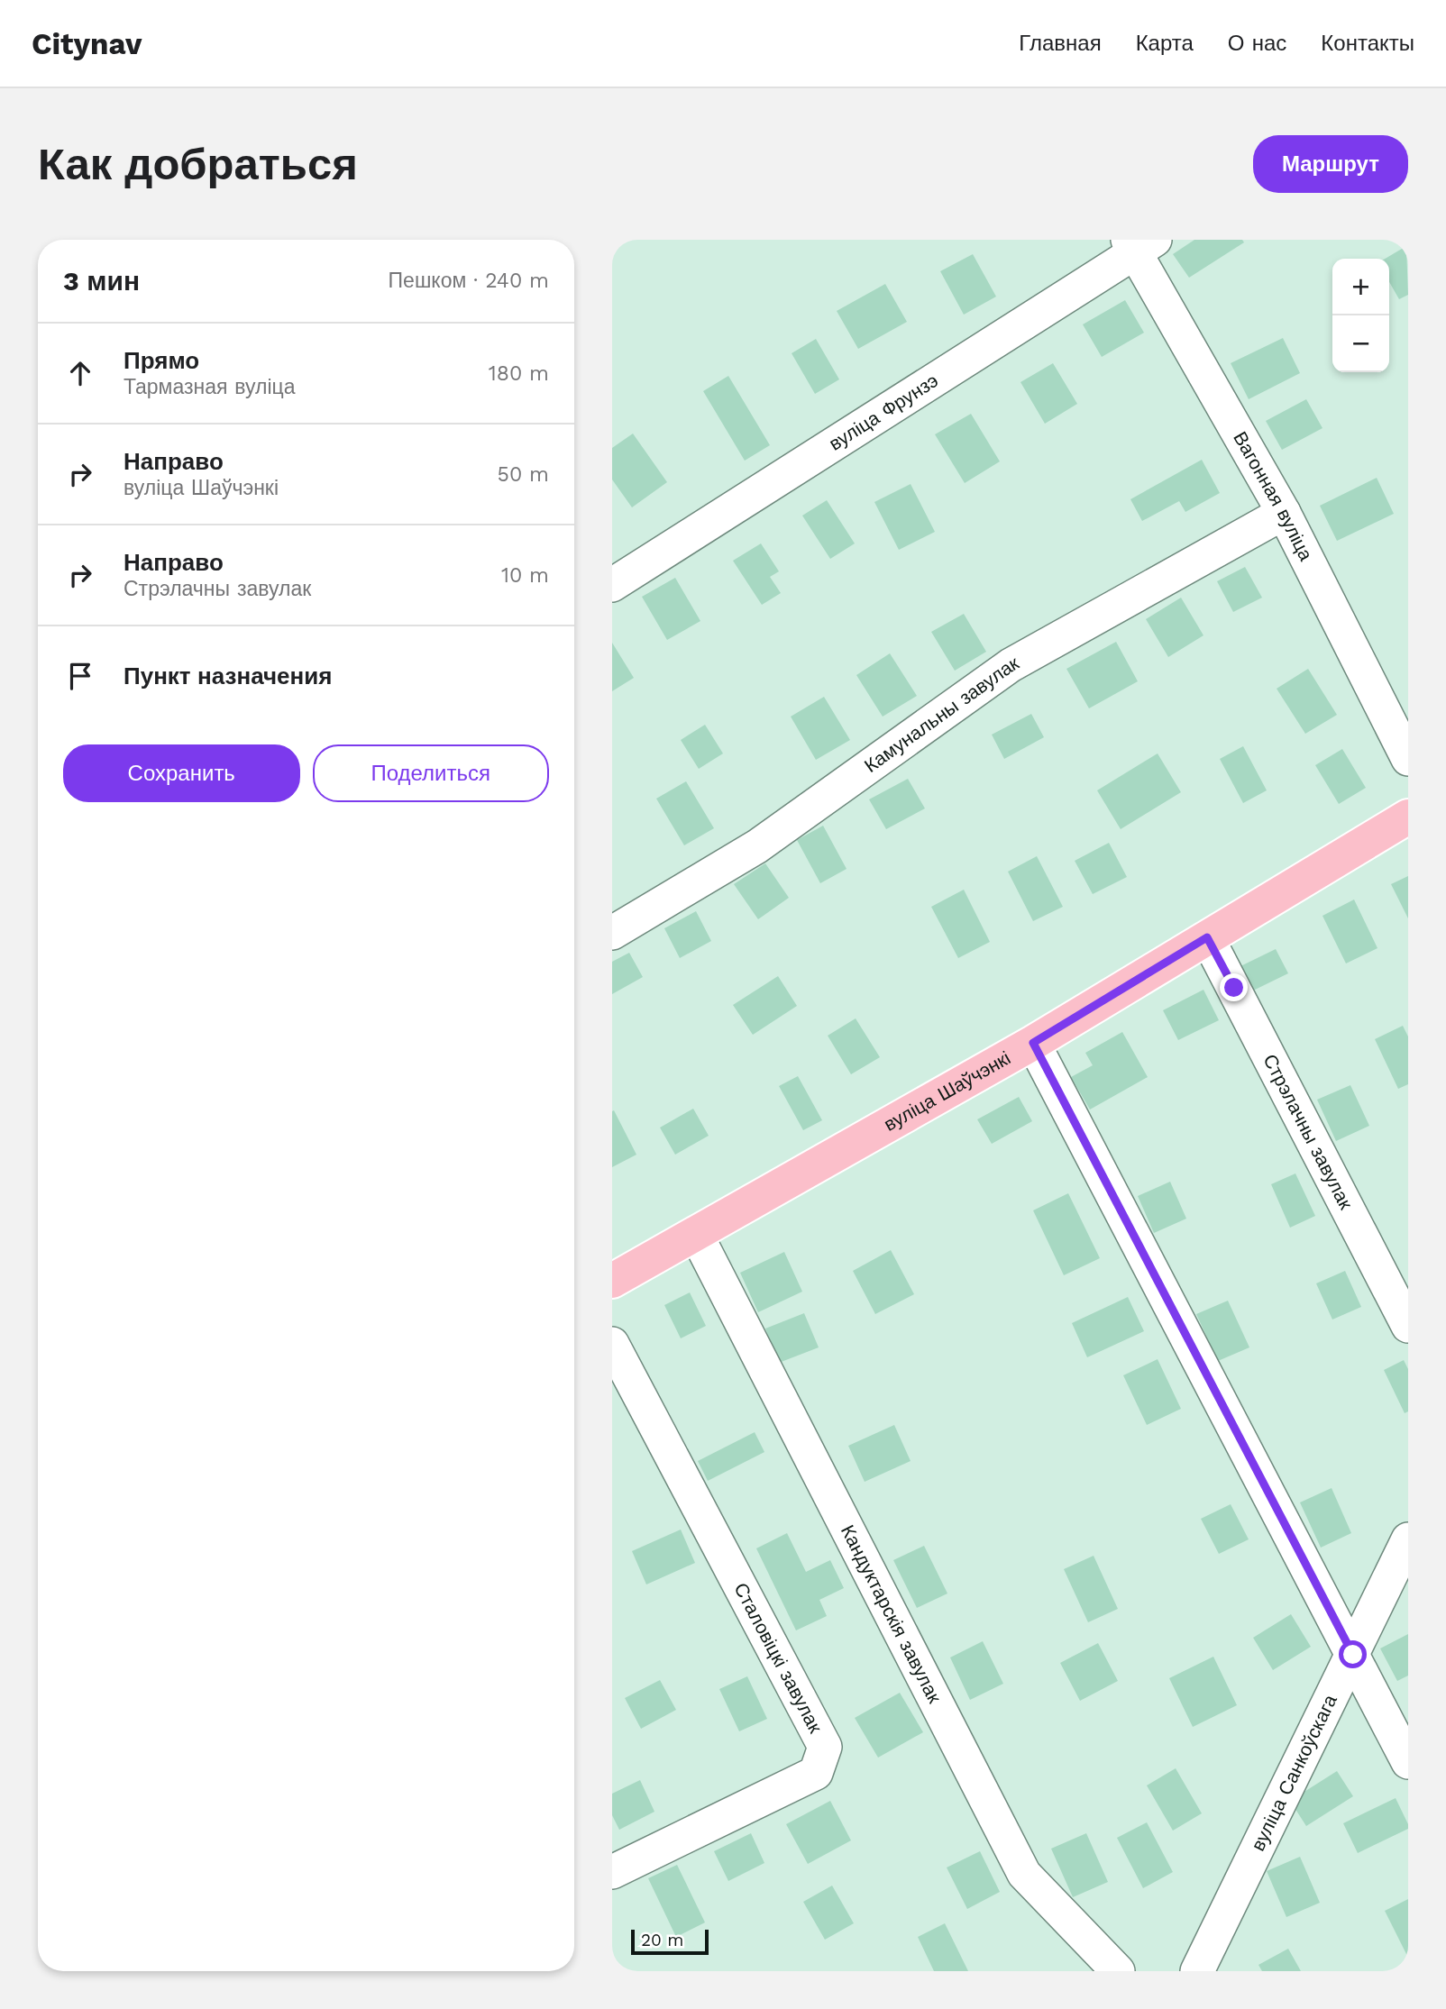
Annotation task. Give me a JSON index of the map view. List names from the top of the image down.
{
  "streets": {
    "main road": ["вуліца Шаўчэнкі"],
    "street": [
      "вуліца Фрунзэ",
      "Вагонная вуліца",
      "Камунальны завулак",
      "Стрэлачны завулак",
      "Кандуктарскія завулак",
      "Сталовіцкі завулак",
      "вуліца Санкоўскага"
    ]
  },
  "crossings": [
    ["вуліца Фрунзэ", "Вагонная вуліца"],
    ["Вагонная вуліца", "Камунальны завулак"],
    ["вуліца Шаўчэнкі", "Стрэлачны завулак"],
    ["вуліца Шаўчэнкі", "Кандуктарскія завулак"]
  ],
  "scale_bar": "20 m",
  "page": {
    "header": "Citynav",
    "nav": [
      "Главная",
      "Карта",
      "О нас",
      "Контакты"
    ],
    "buttons": [
      "Маршрут",
      ["Сохранить", "Поделиться"]
    ],
    "title": "Как добраться",
    "heading": ["3 мин", "Пешком · 240 m"],
    "map_buttons": ["+", "−"],
    "list": [
      ["Прямо", "Тармазная вуліца", "180 m"],
      ["Направо", "вуліца Шаўчэнкі", "50 m"],
      ["Направо", "Стрэлачны завулак", "10 m"],
      "Пункт назначения"
    ],
    "scale": "20 m"
  }
}
